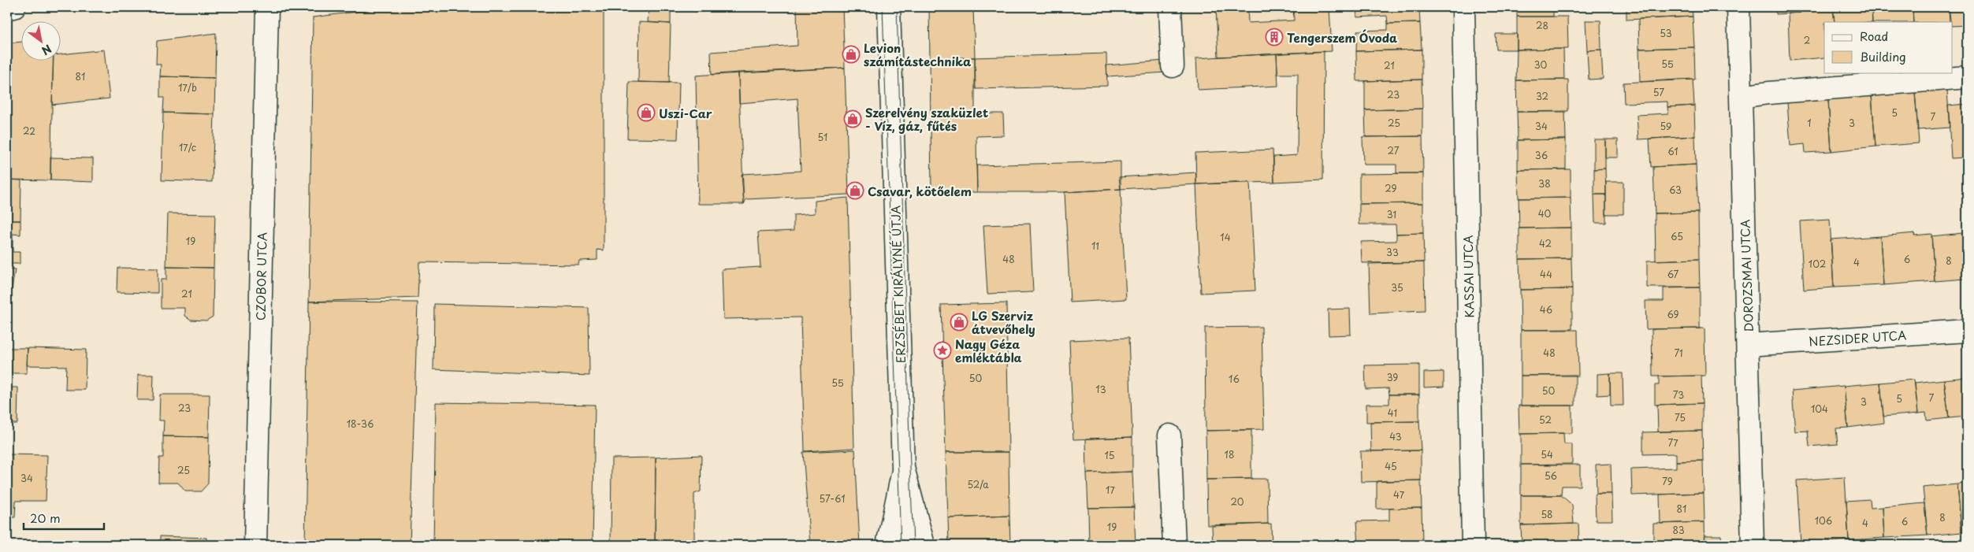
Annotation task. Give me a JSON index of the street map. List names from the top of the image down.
{
  "streets": {
    "street": [
      "DOROZSMAI UTCA",
      "CZOBOR UTCA",
      "KASSAI UTCA",
      "ERZSÉBET KIRÁLYNÉ ÚTJA",
      "NEZSIDER UTCA"
    ]
  },
  "crossings": [
    ["DOROZSMAI UTCA", "NEZSIDER UTCA"]
  ],
  "places": {
    "building": ["Tengerszem Óvoda"],
    "shop": [
      "Levion számítástechnika",
      "Uszi-Car",
      "Szerelvény szaküzlet - Víz, gáz, fűtés",
      "Csavar, kötőelem",
      "LG Szerviz átvevőhely"
    ],
    "place": ["Nagy Géza emléktábla"]
  },
  "house_numbers": [
    "28",
    "53",
    "2",
    "55",
    "30",
    "21",
    "81",
    "17/b",
    "57",
    "23",
    "32",
    "5",
    "7",
    "25",
    "1",
    "3",
    "34",
    "59",
    "22",
    "51",
    "17/c",
    "27",
    "61",
    "36",
    "38",
    "29",
    "63",
    "40",
    "31",
    "65",
    "14",
    "19",
    "42",
    "11",
    "33",
    "48",
    "6",
    "8",
    "4",
    "102",
    "44",
    "67",
    "35",
    "21",
    "46",
    "69",
    "48",
    "71",
    "39",
    "50",
    "16",
    "55",
    "13",
    "50",
    "73",
    "7",
    "5",
    "3",
    "23",
    "104",
    "41",
    "75",
    "52",
    "18-36",
    "43",
    "77",
    "18",
    "54",
    "15",
    "45",
    "25",
    "56",
    "34",
    "79",
    "52/a",
    "17",
    "47",
    "57-61",
    "20",
    "81",
    "58",
    "8",
    "106",
    "6",
    "4",
    "19",
    "83"
  ],
  "legend": ["Road", "Building"],
  "scale_bar": "20 m",
  "north": "bottom right"
}
